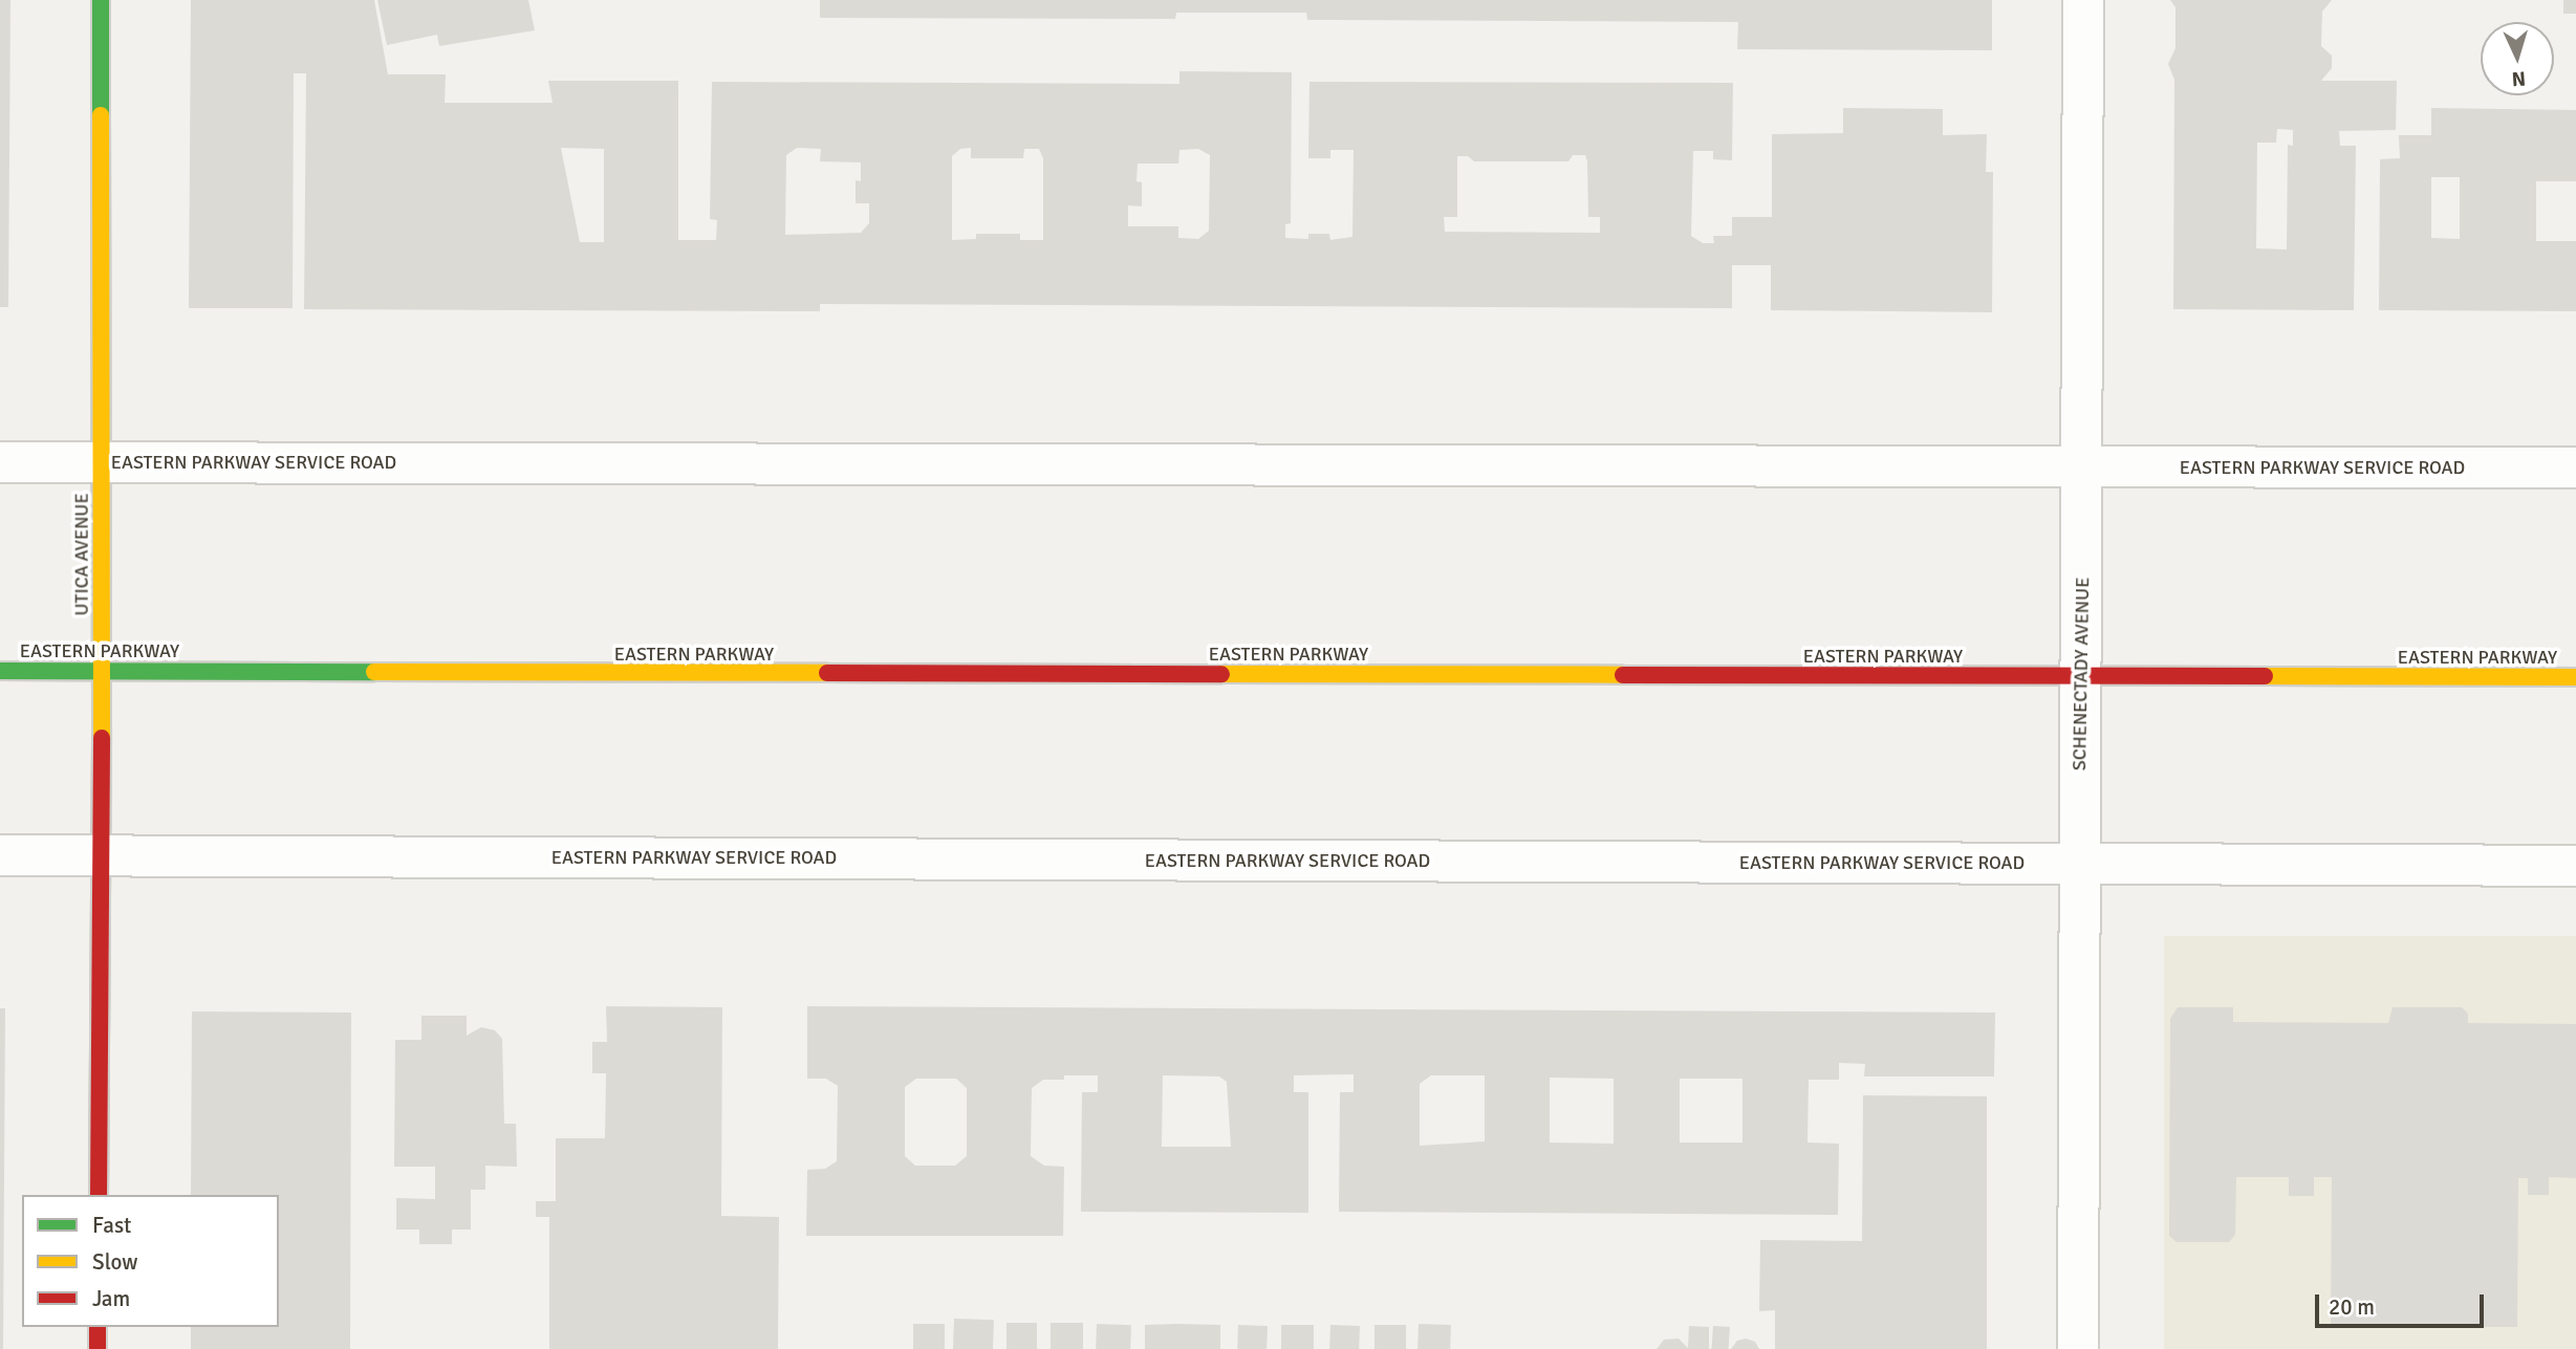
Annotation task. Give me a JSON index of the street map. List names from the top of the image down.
{
  "streets": {
    "main road": ["UTICA AVENUE", "EASTERN PARKWAY"],
    "street": ["EASTERN PARKWAY SERVICE ROAD", "SCHENECTADY AVENUE"]
  },
  "crossings": [
    ["EASTERN PARKWAY SERVICE ROAD", "UTICA AVENUE"],
    ["EASTERN PARKWAY SERVICE ROAD", "SCHENECTADY AVENUE"],
    ["UTICA AVENUE", "EASTERN PARKWAY"],
    ["EASTERN PARKWAY", "SCHENECTADY AVENUE"]
  ],
  "legend": ["Fast", "Slow", "Jam"],
  "scale_bar": "20 m",
  "north": "bottom"
}
